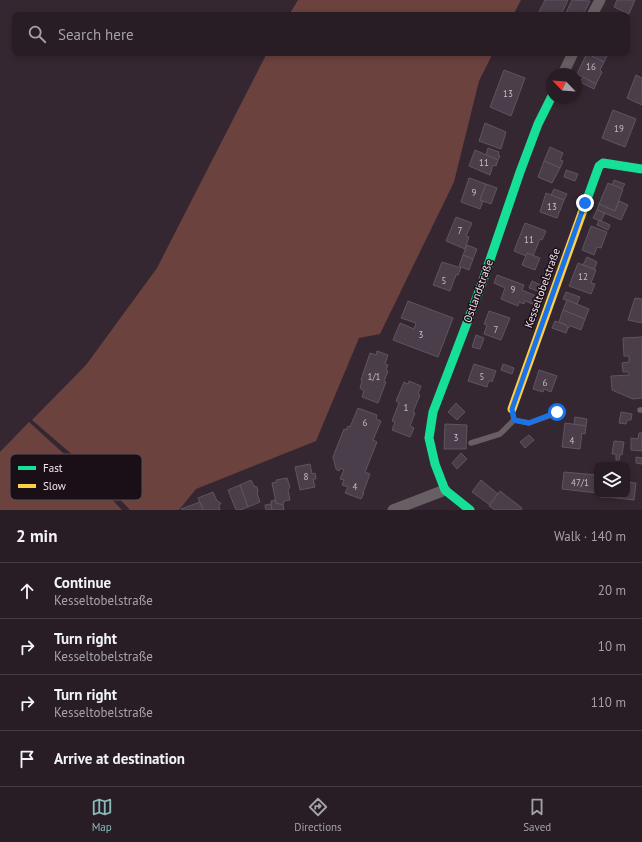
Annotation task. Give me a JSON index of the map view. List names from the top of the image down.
{
  "streets": {
    "street": ["Kesseltobelstraße", "Ostlandstraße"]
  },
  "house_numbers": [
    "16",
    "13",
    "19",
    "11",
    "9",
    "13",
    "7",
    "11",
    "12",
    "5",
    "9",
    "7",
    "3",
    "1/1",
    "5",
    "6",
    "1",
    "6",
    "3",
    "4",
    "8",
    "47/1",
    "4"
  ],
  "legend": ["Fast", "Slow"],
  "north": "top left",
  "page": {
    "search": "Search here",
    "heading": ["2 min", "Walk · 140 m"],
    "list": [
      ["Continue", "Kesseltobelstraße", "20 m"],
      ["Turn right", "Kesseltobelstraße", "10 m"],
      ["Turn right", "Kesseltobelstraße", "110 m"],
      "Arrive at destination"
    ],
    "nav": ["Map", "Directions", "Saved"]
  }
}
